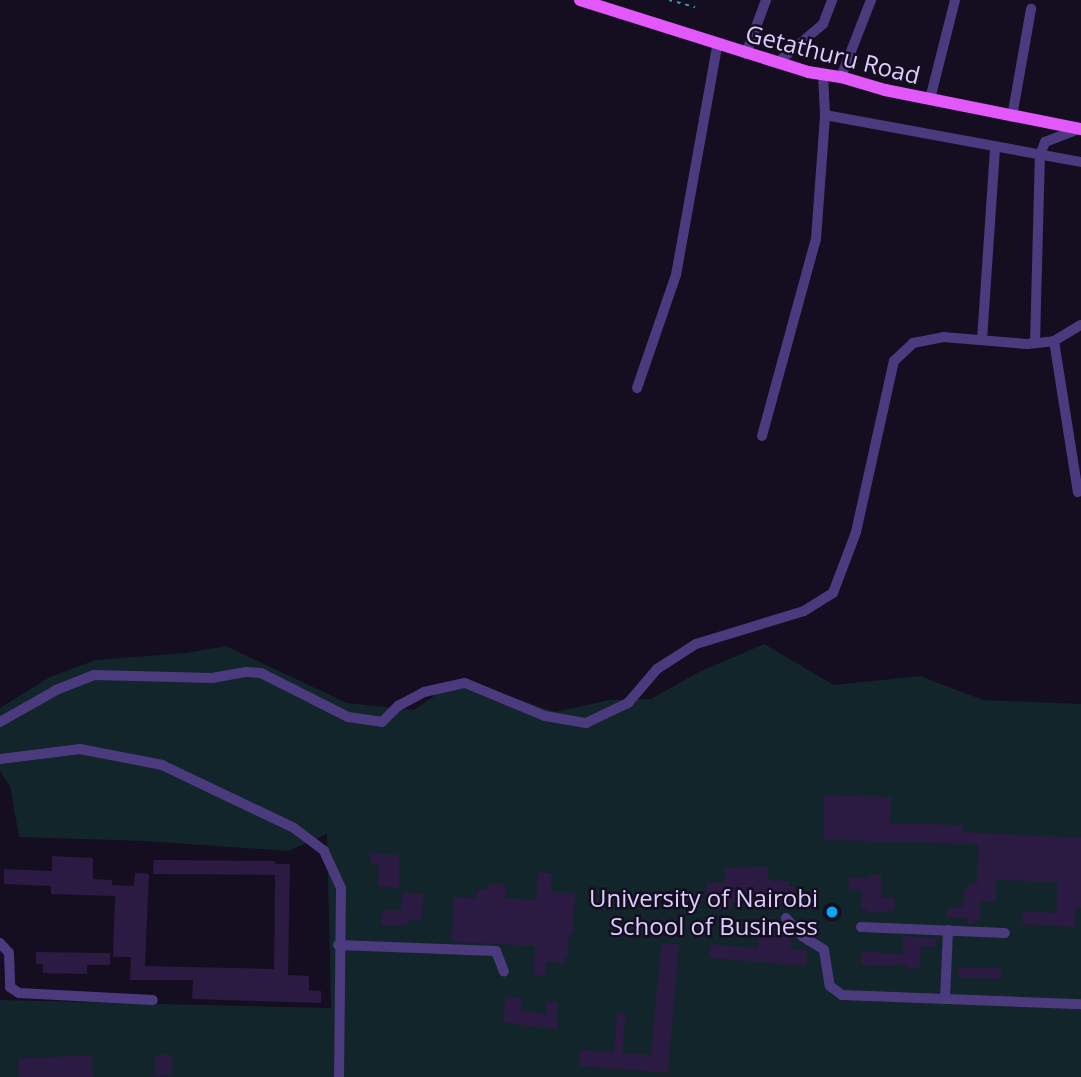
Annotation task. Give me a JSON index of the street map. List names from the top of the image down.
{
  "streets": {
    "main road": ["Getathuru Road"]
  },
  "places": ["University of Nairobi School of Business"]
}
